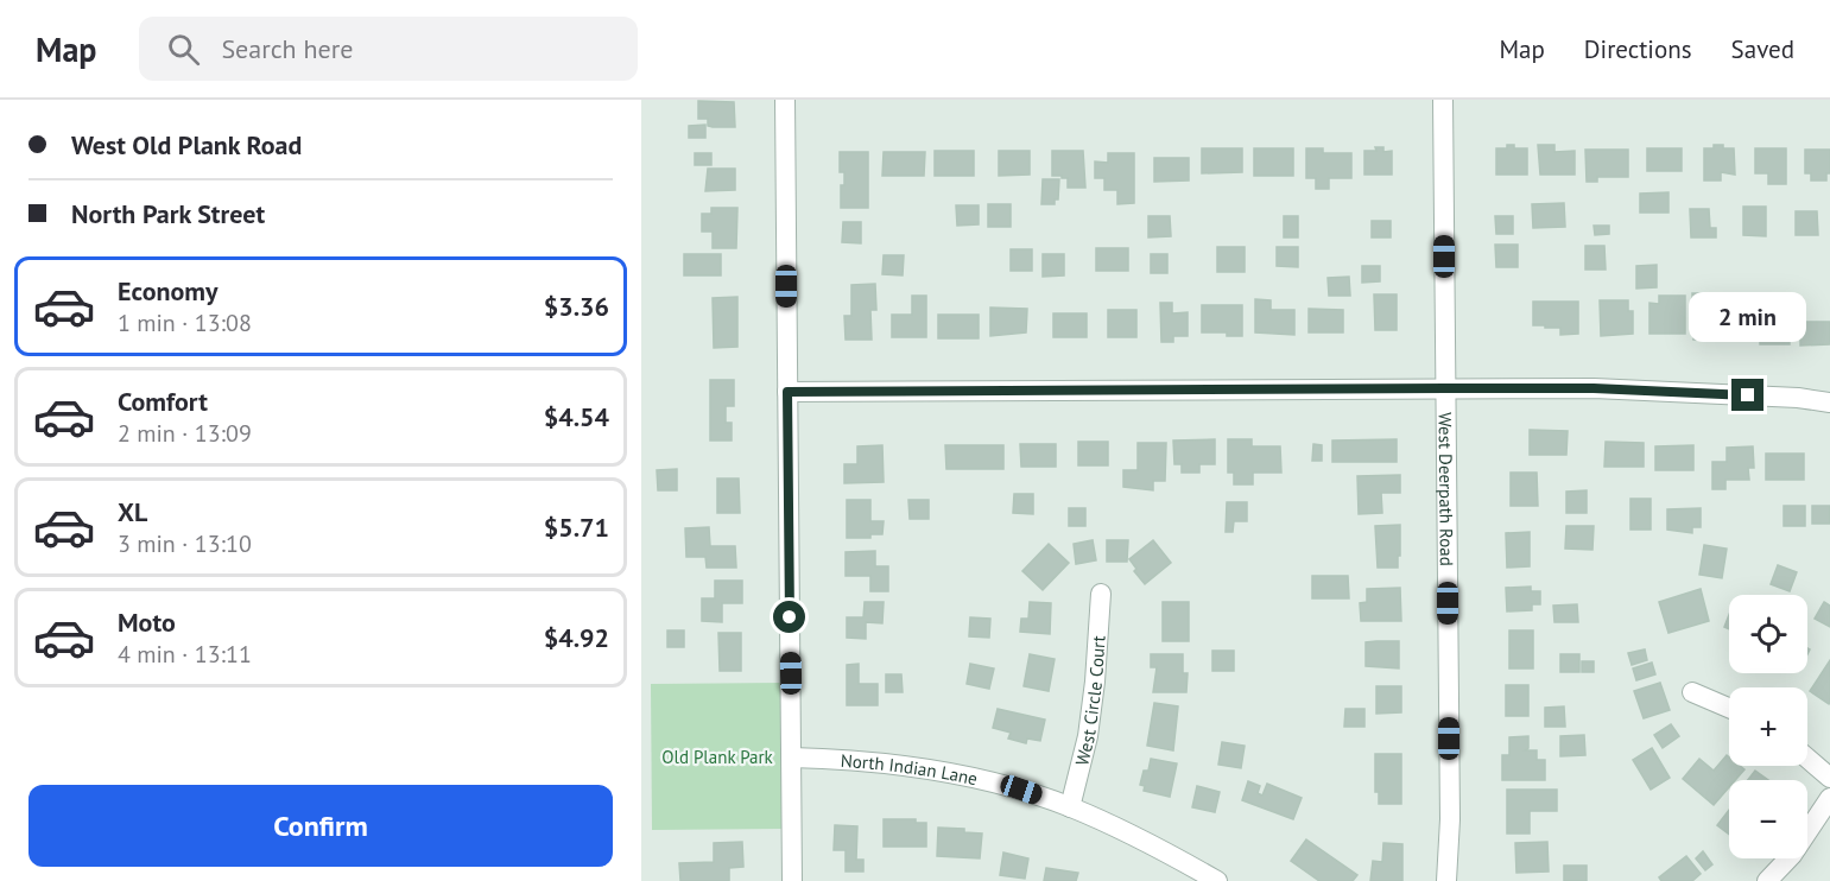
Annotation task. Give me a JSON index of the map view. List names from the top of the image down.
{
  "streets": {
    "street": ["West Deerpath Road", "West Circle Court", "North Indian Lane"]
  },
  "crossings": [
    ["West Circle Court", "North Indian Lane"]
  ],
  "parks": ["Old Plank Park"],
  "page": {
    "header": "Map",
    "search": "Search here",
    "nav": ["Map", "Directions", "Saved"],
    "banner": ["West Old Plank Road", "North Park Street"],
    "list": [
      {
        "name": "Economy",
        "note": "1 min · 13:08",
        "value": "$3.36"
      },
      {
        "name": "Comfort",
        "note": "2 min · 13:09",
        "value": "$4.54"
      },
      {
        "name": "XL",
        "note": "3 min · 13:10",
        "value": "$5.71"
      },
      {
        "name": "Moto",
        "note": "4 min · 13:11",
        "value": "$4.92"
      }
    ],
    "bubble": "2 min",
    "map_buttons": ["+", "−"],
    "buttons": "Confirm"
  }
}
